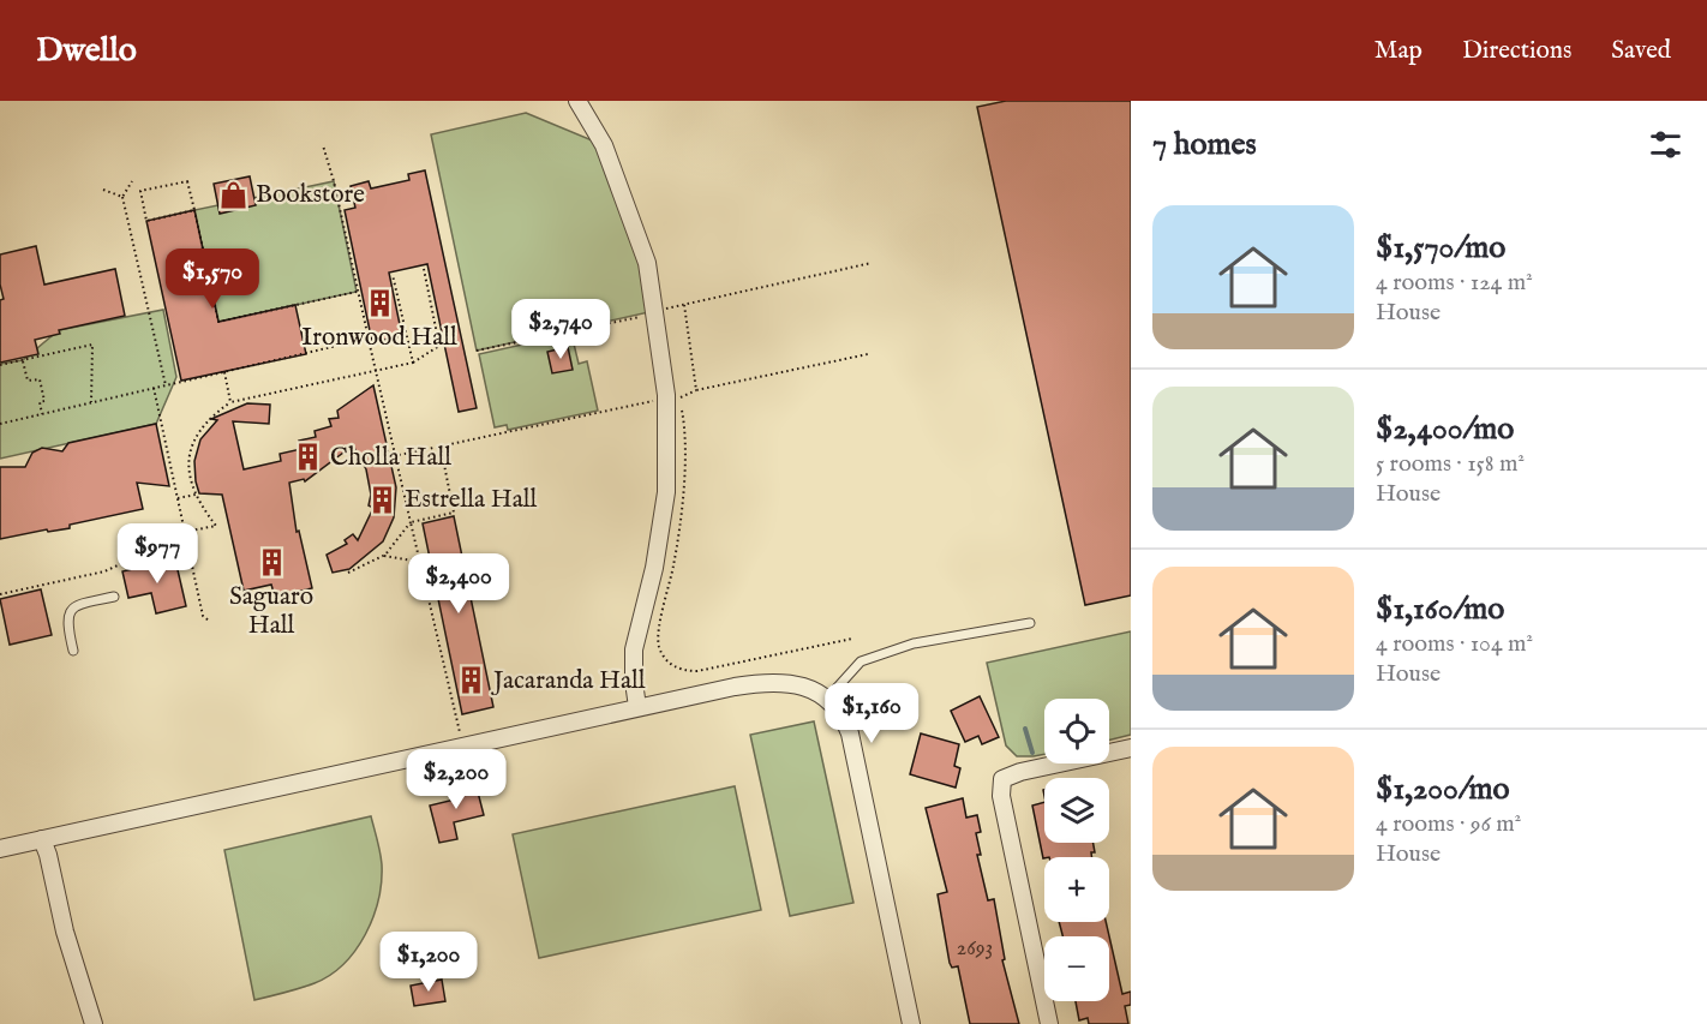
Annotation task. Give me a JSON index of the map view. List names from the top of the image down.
{
  "places": {
    "shop": ["Bookstore"],
    "building": [
      "Ironwood Hall",
      "Cholla Hall",
      "Estrella Hall",
      "Saguaro Hall",
      "Jacaranda Hall"
    ]
  },
  "house_numbers": ["2693"],
  "page": {
    "header": "Dwello",
    "nav": ["Map", "Directions", "Saved"],
    "heading": "7 homes",
    "list": [
      {
        "name": "$1,570/mo",
        "note": "4 rooms · 124 m² · House"
      },
      {
        "name": "$2,400/mo",
        "note": "5 rooms · 158 m² · House"
      },
      {
        "name": "$1,160/mo",
        "note": "4 rooms · 104 m² · House"
      },
      {
        "name": "$1,200/mo",
        "note": "4 rooms · 96 m² · House"
      }
    ],
    "price": [
      "$1,570",
      "$2,740",
      "$977",
      "$2,400",
      "$1,160",
      "$2,200",
      "$1,200"
    ],
    "map_buttons": ["+", "−"]
  }
}
